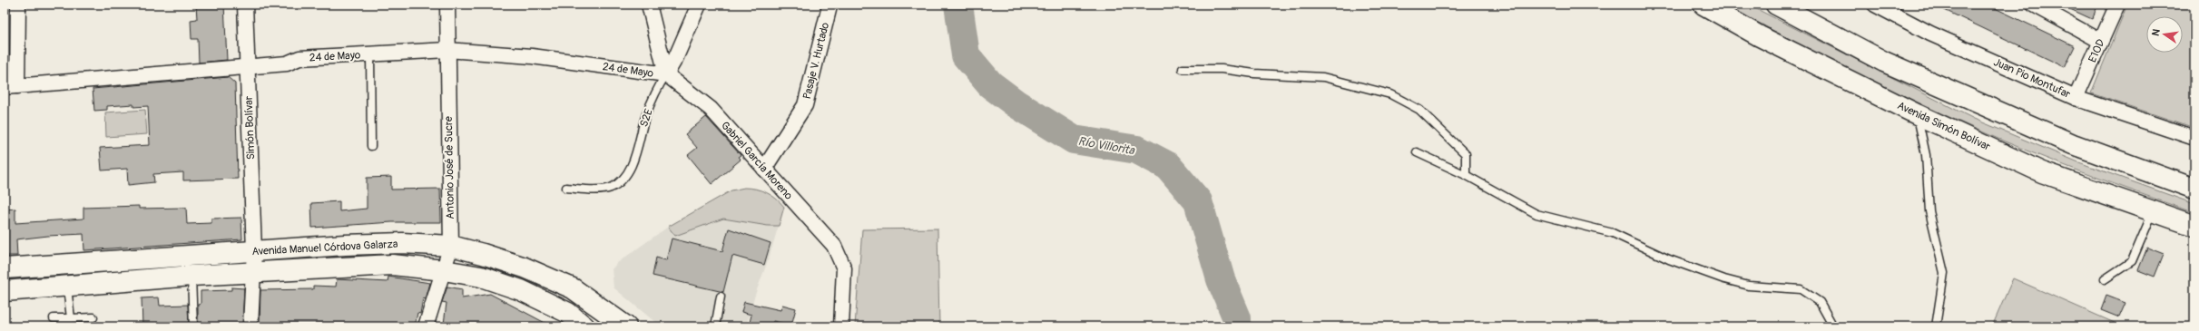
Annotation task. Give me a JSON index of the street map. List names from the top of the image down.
{
  "streets": {
    "main road": ["Avenida Simón Bolívar", "Avenida Manuel Córdova Galarza"],
    "street": [
      "E10D",
      "24 de Mayo",
      "Pasaje V. Hurtado",
      "Juan Pio Montufar",
      "S2E",
      "Simón Bolívar",
      "Gabriel García Moreno",
      "Antonio José de Sucre"
    ]
  },
  "crossings": [
    ["E10D", "Juan Pio Montufar"],
    ["24 de Mayo", "S2E"],
    ["24 de Mayo", "Simón Bolívar"],
    ["24 de Mayo", "Gabriel García Moreno"],
    ["24 de Mayo", "Antonio José de Sucre"],
    ["Pasaje V. Hurtado", "Gabriel García Moreno"],
    ["S2E", "Gabriel García Moreno"],
    ["Simón Bolívar", "Avenida Manuel Córdova Galarza"],
    ["Antonio José de Sucre", "Avenida Manuel Córdova Galarza"]
  ],
  "water": ["Río Villorita"],
  "north": "left"
}
